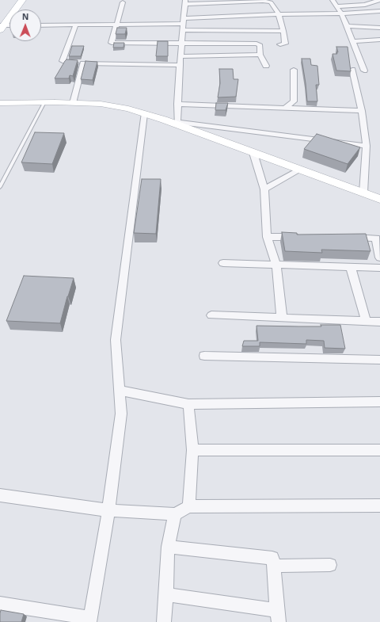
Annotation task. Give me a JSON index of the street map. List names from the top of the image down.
{
  "north": "top"
}
